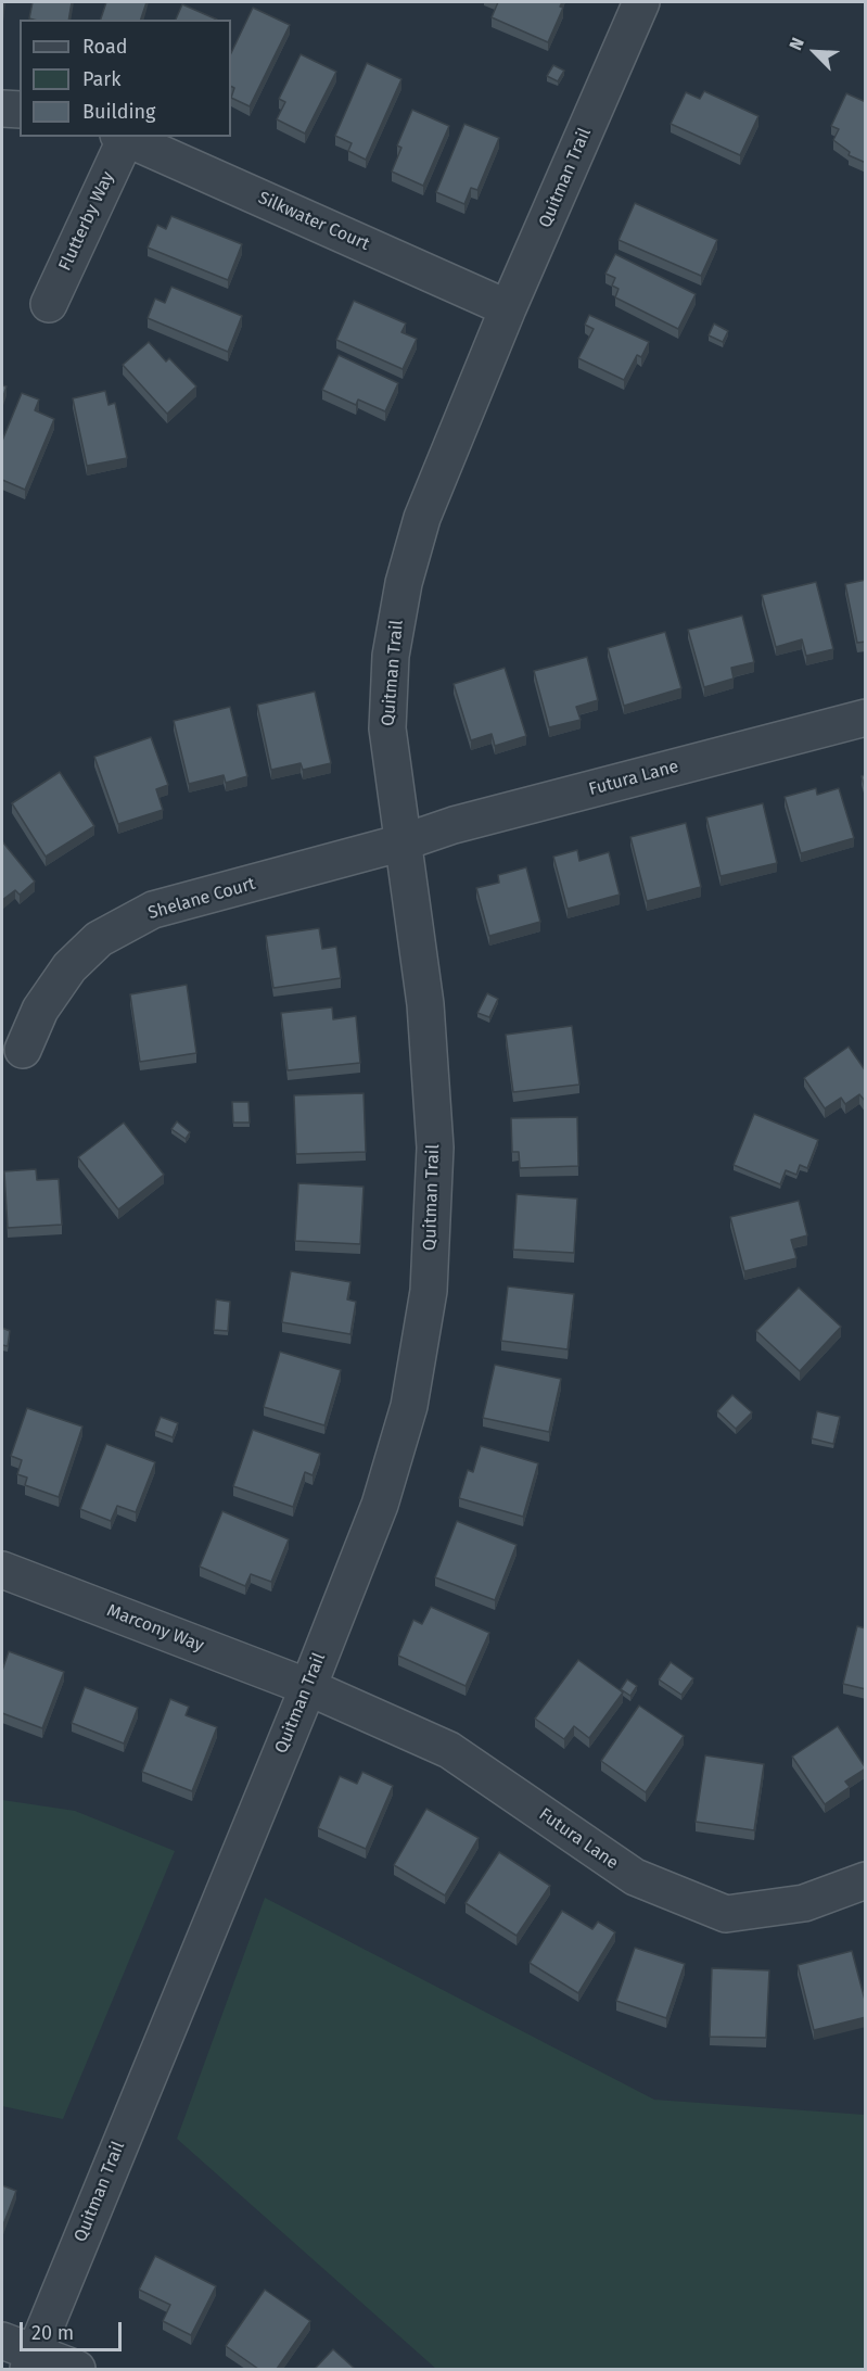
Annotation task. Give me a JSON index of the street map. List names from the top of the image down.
{
  "streets": {
    "street": [
      "Quitman Trail",
      "Flutterby Way",
      "Silkwater Court",
      "Futura Lane",
      "Shelane Court",
      "Marcony Way"
    ]
  },
  "crossings": [
    ["Quitman Trail", "Silkwater Court"],
    ["Quitman Trail", "Futura Lane"],
    ["Quitman Trail", "Shelane Court"],
    ["Quitman Trail", "Marcony Way"],
    ["Flutterby Way", "Silkwater Court"],
    ["Futura Lane", "Shelane Court"],
    ["Futura Lane", "Marcony Way"]
  ],
  "legend": ["Road", "Park", "Building"],
  "scale_bar": "20 m",
  "north": "top left"
}
